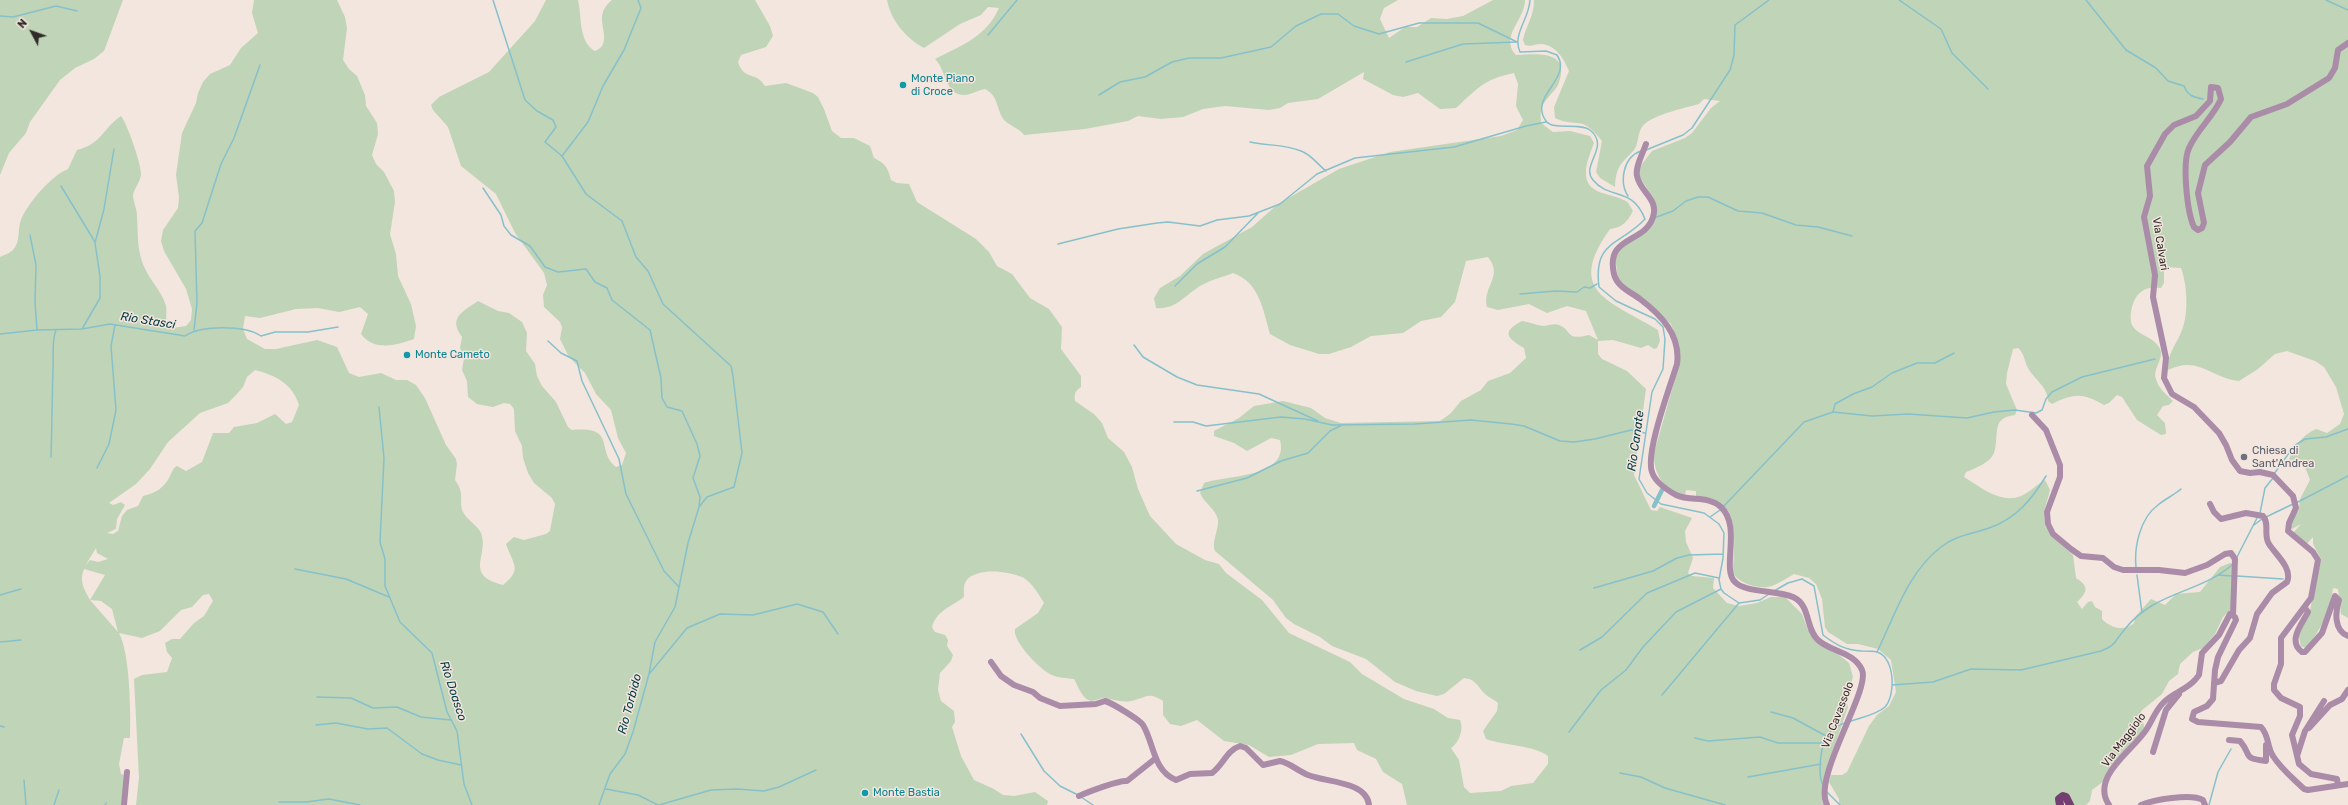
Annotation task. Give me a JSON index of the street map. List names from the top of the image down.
{
  "streets": {
    "street": ["Via Calvari", "Via Cavassolo", "Via Maggiolo"]
  },
  "water": [
    "Rio Stasci",
    "Rio Canate",
    "Rio Doasco",
    "Rio Torbido"
  ],
  "places": [
    "Monte Piano di Croce",
    "Monte Cameto",
    "Chiesa di Sant'Andrea",
    "Monte Bastia"
  ],
  "north": "top left"
}
